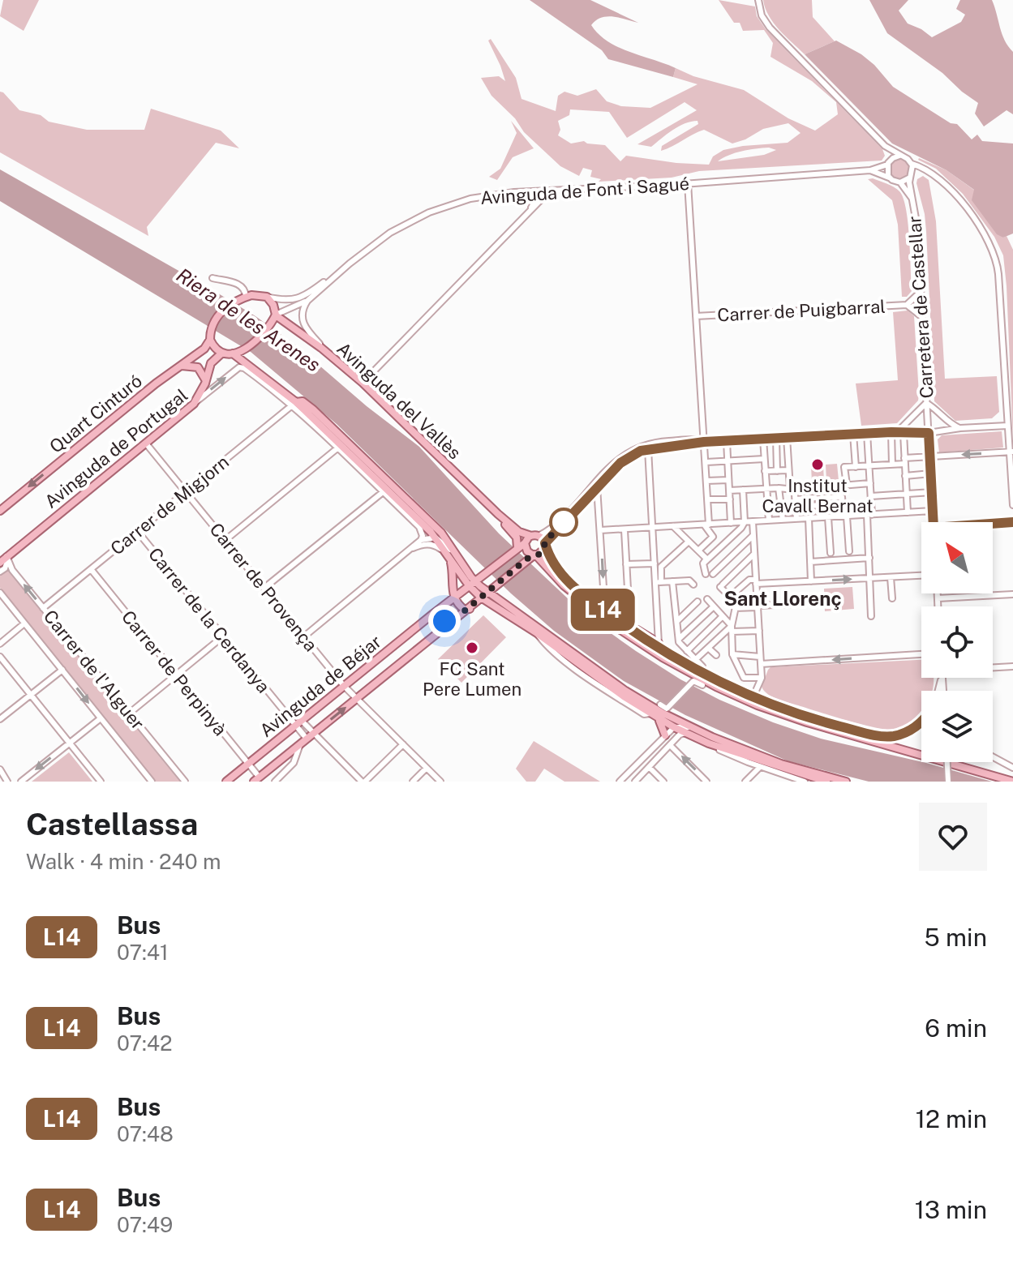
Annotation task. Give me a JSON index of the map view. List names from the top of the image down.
{
  "streets": {
    "main road": [
      "Avinguda del Vallès",
      "Quart Cinturó",
      "Avinguda de Portugal",
      "Avinguda de Béjar"
    ],
    "street": [
      "Avinguda de Font i Sagué",
      "Carretera de Castellar",
      "Carrer de Puigbarral",
      "Carrer de Migjorn",
      "Carrer de Provença",
      "Carrer de la Cerdanya",
      "Carrer de l'Alguer",
      "Carrer de Perpinyà"
    ]
  },
  "crossings": [
    ["Avinguda de Font i Sagué", "Carretera de Castellar"],
    ["Carretera de Castellar", "Carrer de Puigbarral"],
    ["Avinguda del Vallès", "Quart Cinturó"],
    ["Avinguda de Portugal", "Carrer de Migjorn"],
    ["Avinguda de Portugal", "Carrer de Provença"],
    ["Avinguda de Portugal", "Carrer de l'Alguer"],
    ["Carrer de Migjorn", "Carrer de Provença"],
    ["Carrer de Migjorn", "Carrer de la Cerdanya"],
    ["Carrer de Migjorn", "Carrer de l'Alguer"],
    ["Carrer de Migjorn", "Carrer de Perpinyà"],
    ["Carrer de Provença", "Avinguda de Béjar"],
    ["Carrer de la Cerdanya", "Avinguda de Béjar"],
    ["Carrer de Perpinyà", "Avinguda de Béjar"]
  ],
  "one_way": ["Quart Cinturó"],
  "districts": ["Sant Llorenç"],
  "water": ["Riera de les Arenes"],
  "places": ["Institut Cavall Bernat", "FC Sant Pere Lumen"],
  "lines": ["bus line L14"],
  "north": "top left",
  "page": {
    "on_map": "L14",
    "heading": ["Castellassa", "Walk · 4 min · 240 m"],
    "list": [
      {
        "mark": "L14",
        "name": "Bus",
        "note": "07:41",
        "value": "5 min"
      },
      {
        "mark": "L14",
        "name": "Bus",
        "note": "07:42",
        "value": "6 min"
      },
      {
        "mark": "L14",
        "name": "Bus",
        "note": "07:48",
        "value": "12 min"
      },
      {
        "mark": "L14",
        "name": "Bus",
        "note": "07:49",
        "value": "13 min"
      }
    ]
  }
}
